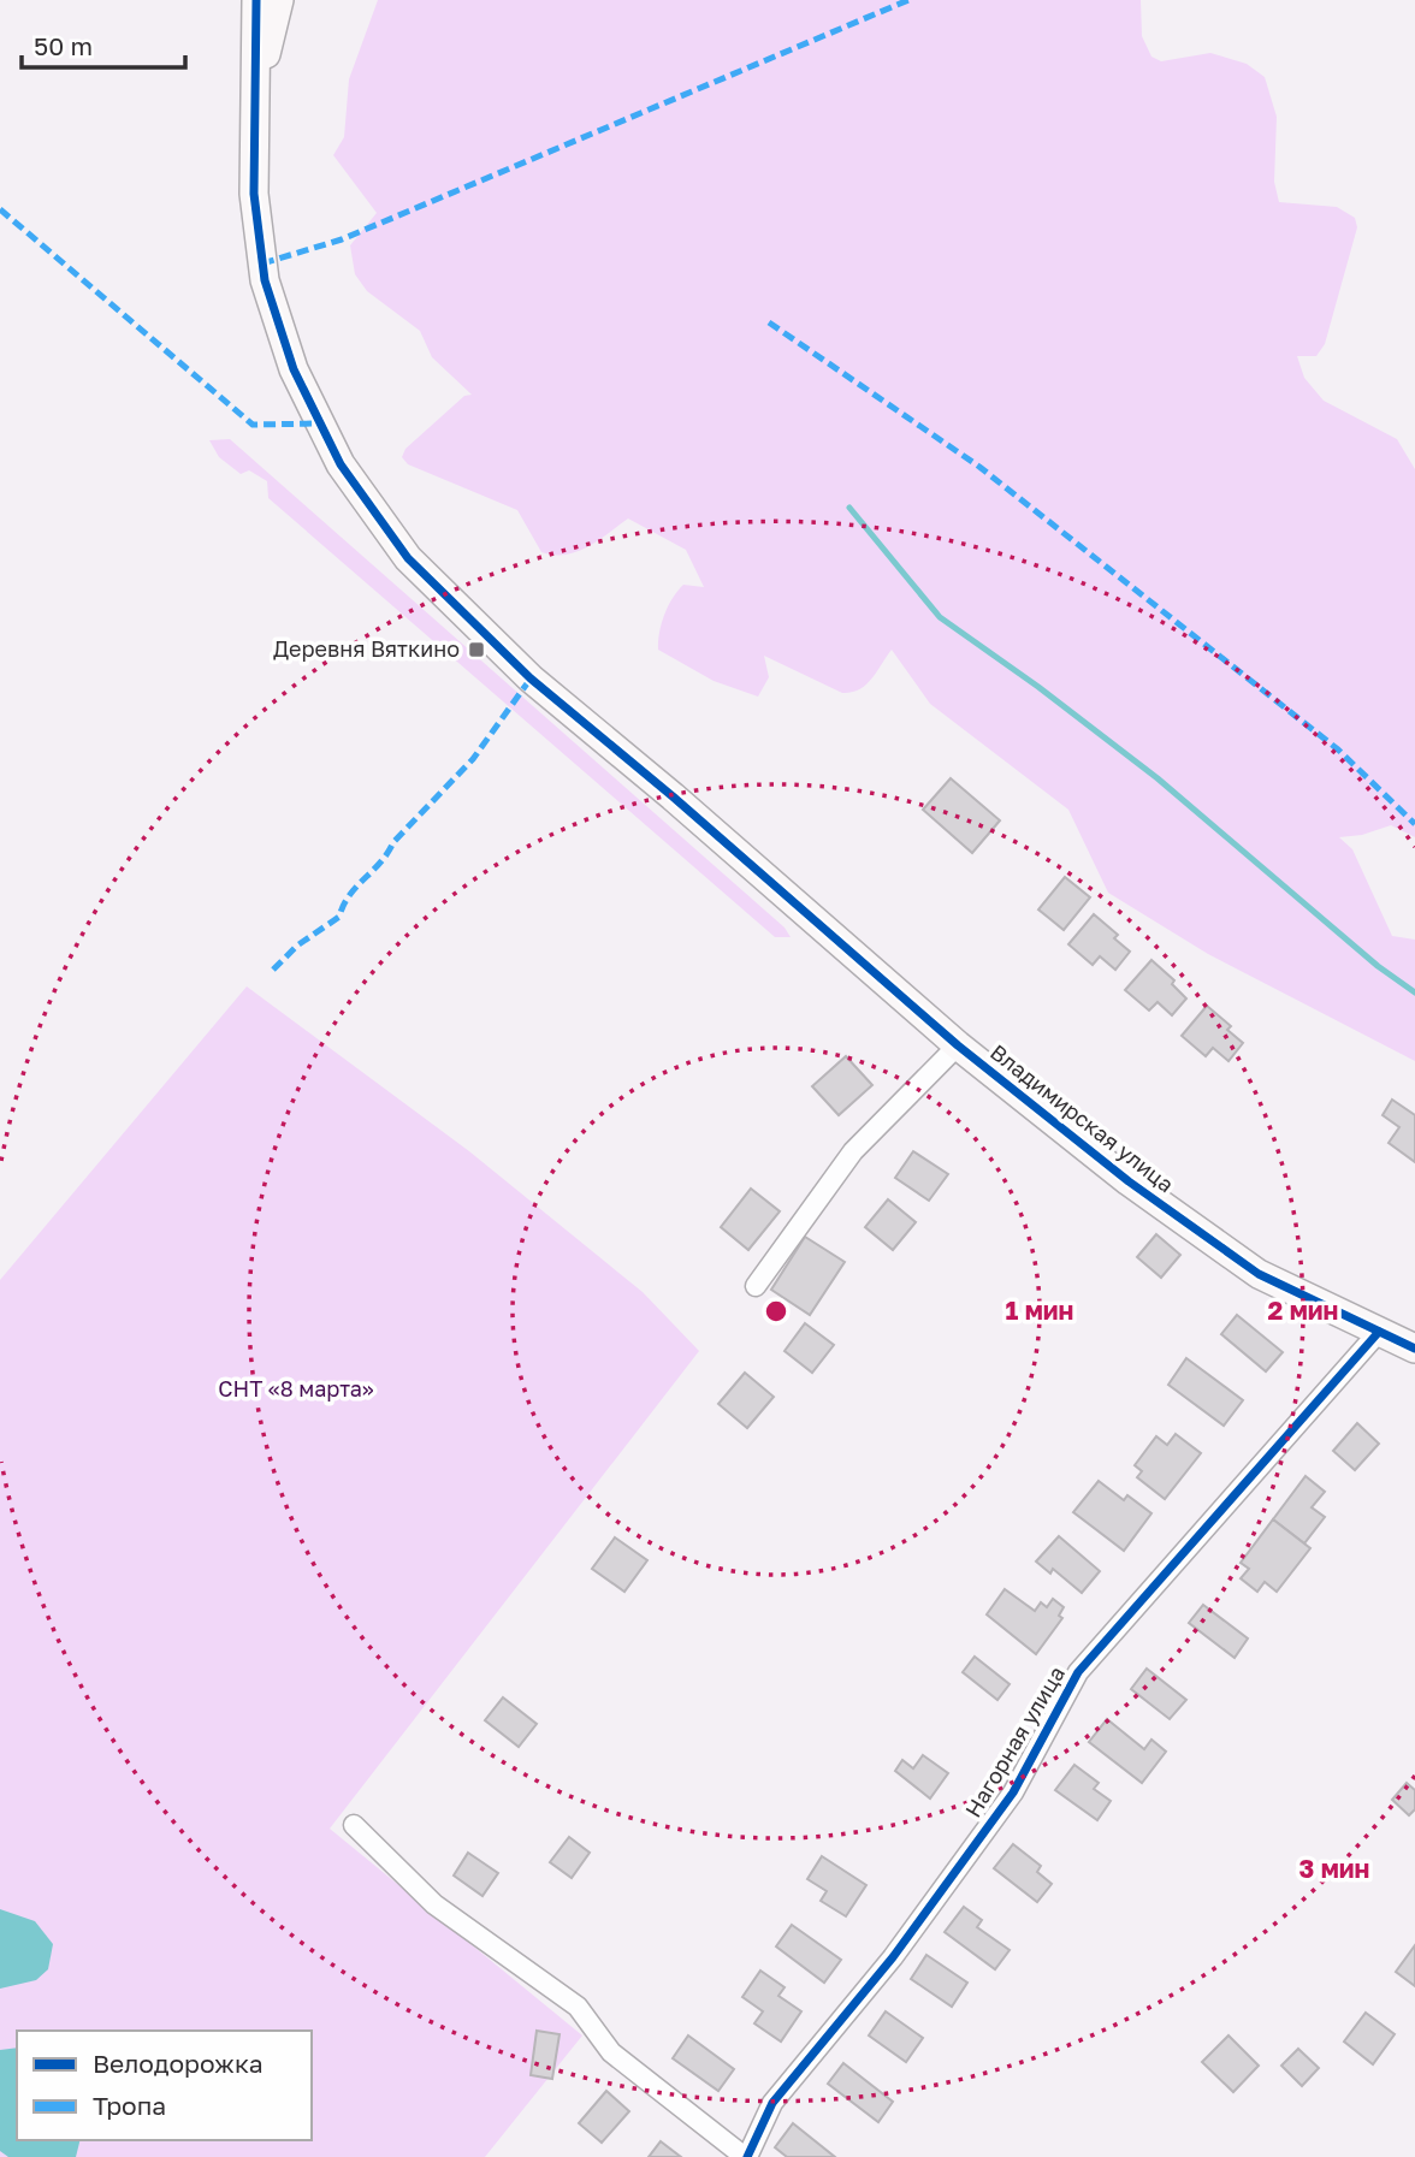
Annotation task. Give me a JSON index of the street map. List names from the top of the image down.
{
  "streets": {
    "street": ["Владимирская улица", "Нагорная улица"]
  },
  "crossings": [
    ["Владимирская улица", "Нагорная улица"]
  ],
  "parks": ["СНТ «8 марта»"],
  "places": {
    "transit": ["Деревня Вяткино"]
  },
  "legend": ["Велодорожка", "Тропа"],
  "scale_bar": "50 m",
  "rings": ["1 мин", "2 мин", "3 мин"]
}
